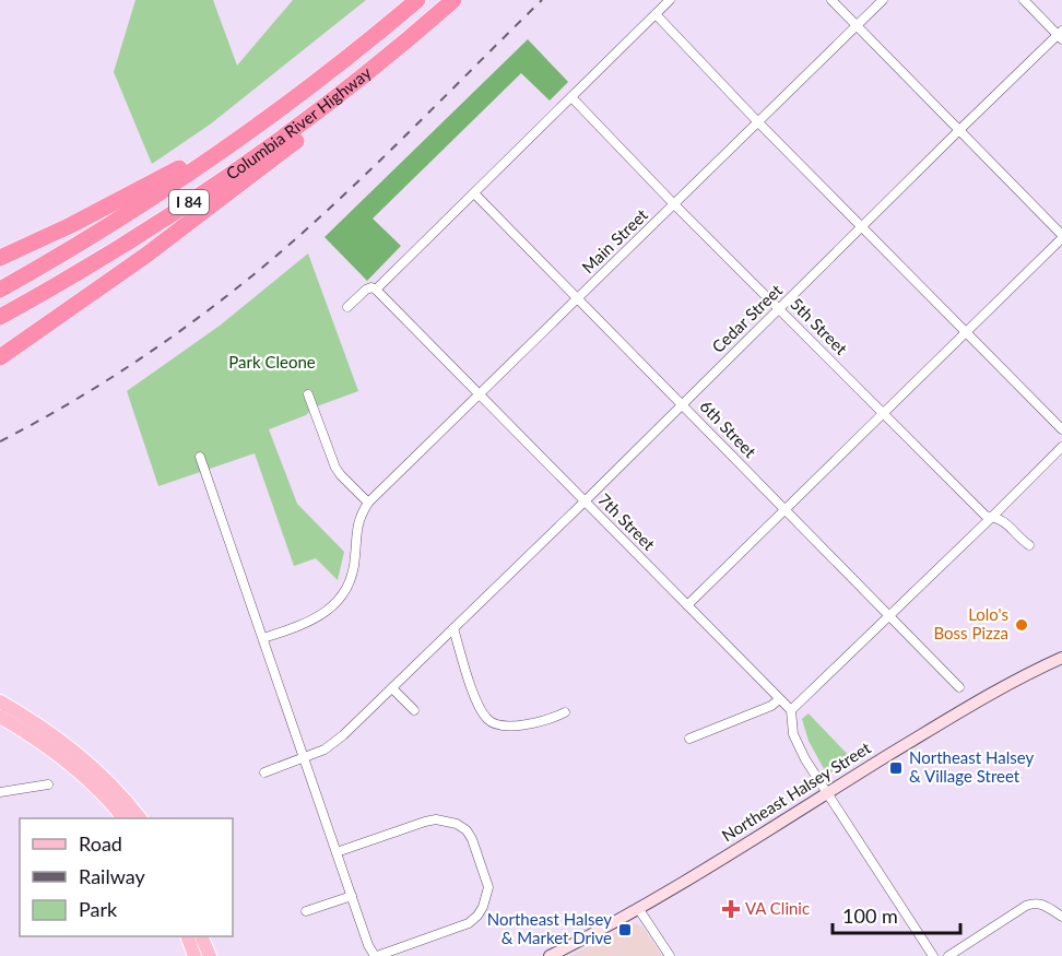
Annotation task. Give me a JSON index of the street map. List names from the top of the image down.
{
  "streets": {
    "highway": ["Columbia River Highway", "I 84"],
    "main road": ["Northeast Halsey Street"],
    "street": [
      "Main Street",
      "Cedar Street",
      "5th Street",
      "6th Street",
      "7th Street"
    ]
  },
  "crossings": [
    ["Main Street", "5th Street"],
    ["Main Street", "6th Street"],
    ["Main Street", "7th Street"],
    ["Cedar Street", "5th Street"],
    ["Cedar Street", "6th Street"],
    ["Cedar Street", "7th Street"]
  ],
  "parks": ["Park Cleone"],
  "places": {
    "other": ["Lolo's Boss Pizza"],
    "transit": ["Northeast Halsey & Village Street", "Northeast Halsey & Market Drive"],
    "health": ["VA Clinic"]
  },
  "legend": ["Road", "Railway", "Park"],
  "scale_bar": "100 m"
}
